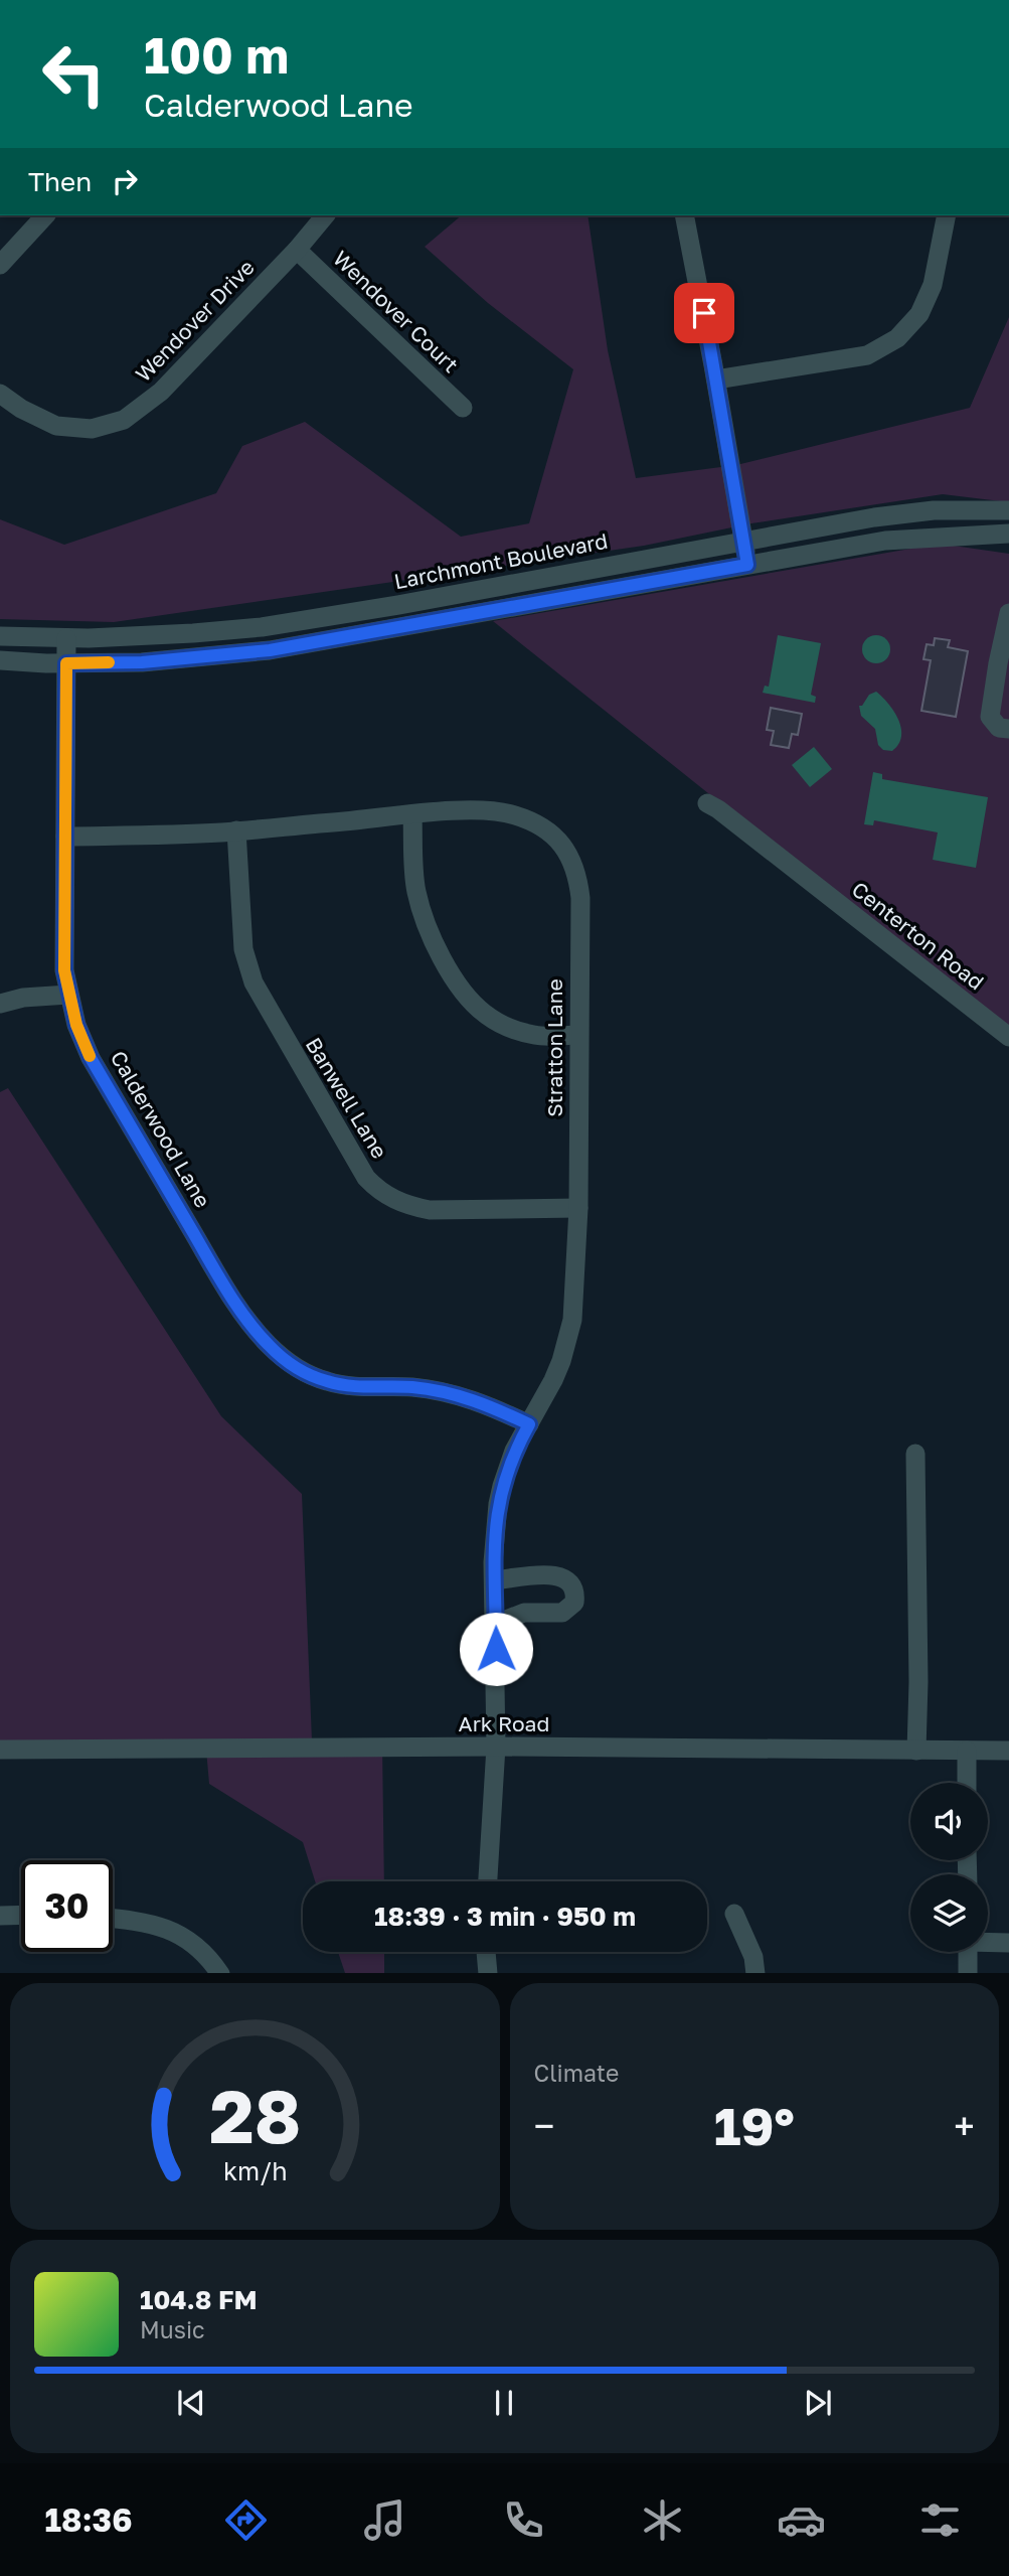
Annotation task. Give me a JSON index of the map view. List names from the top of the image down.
{
  "streets": {
    "street": [
      "Wendover Court",
      "Wendover Drive",
      "Larchmont Boulevard",
      "Centerton Road",
      "Stratton Lane",
      "Banwell Lane",
      "Calderwood Lane",
      "Ark Road"
    ]
  },
  "crossings": [
    ["Wendover Court", "Wendover Drive"],
    ["Larchmont Boulevard", "Calderwood Lane"],
    ["Stratton Lane", "Banwell Lane"],
    ["Stratton Lane", "Calderwood Lane"],
    ["Stratton Lane", "Ark Road"]
  ],
  "page": {
    "turn": ["100 m", "Calderwood Lane"],
    "then": "Then",
    "limit": "30",
    "trip": "18:39 · 3 min · 950 m",
    "tile": "Climate",
    "heat": ["−", "19°", "+"],
    "song": ["104.8 FM", "Music"],
    "tabs": "18:36",
    "gauge": ["28", "km/h"]
  }
}
